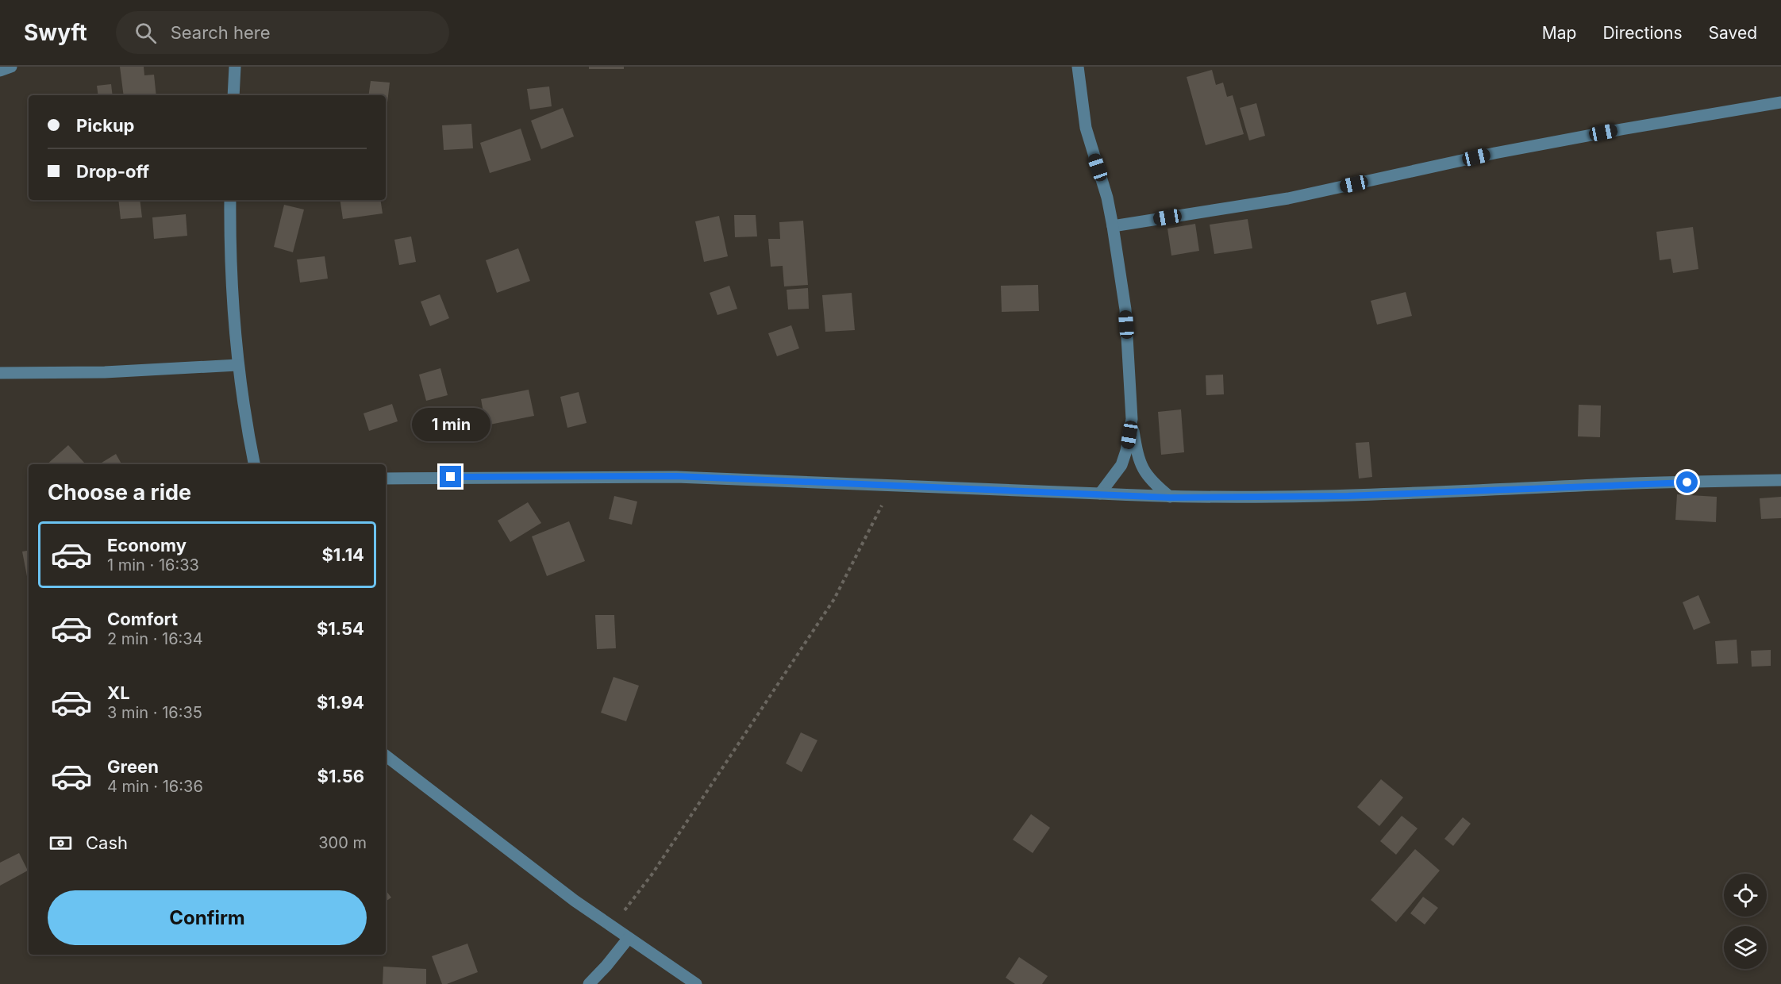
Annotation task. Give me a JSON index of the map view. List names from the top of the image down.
{
  "page": {
    "header": "Swyft",
    "search": "Search here",
    "nav": ["Map", "Directions", "Saved"],
    "banner": ["Pickup", "Drop-off"],
    "bubble": "1 min",
    "heading": "Choose a ride",
    "list": [
      {
        "name": "Economy",
        "note": "1 min · 16:33",
        "value": "$1.14"
      },
      {
        "name": "Comfort",
        "note": "2 min · 16:34",
        "value": "$1.54"
      },
      {
        "name": "XL",
        "note": "3 min · 16:35",
        "value": "$1.94"
      },
      {
        "name": "Green",
        "note": "4 min · 16:36",
        "value": "$1.56"
      }
    ],
    "pay": ["Cash", "300 m"],
    "buttons": "Confirm"
  }
}
